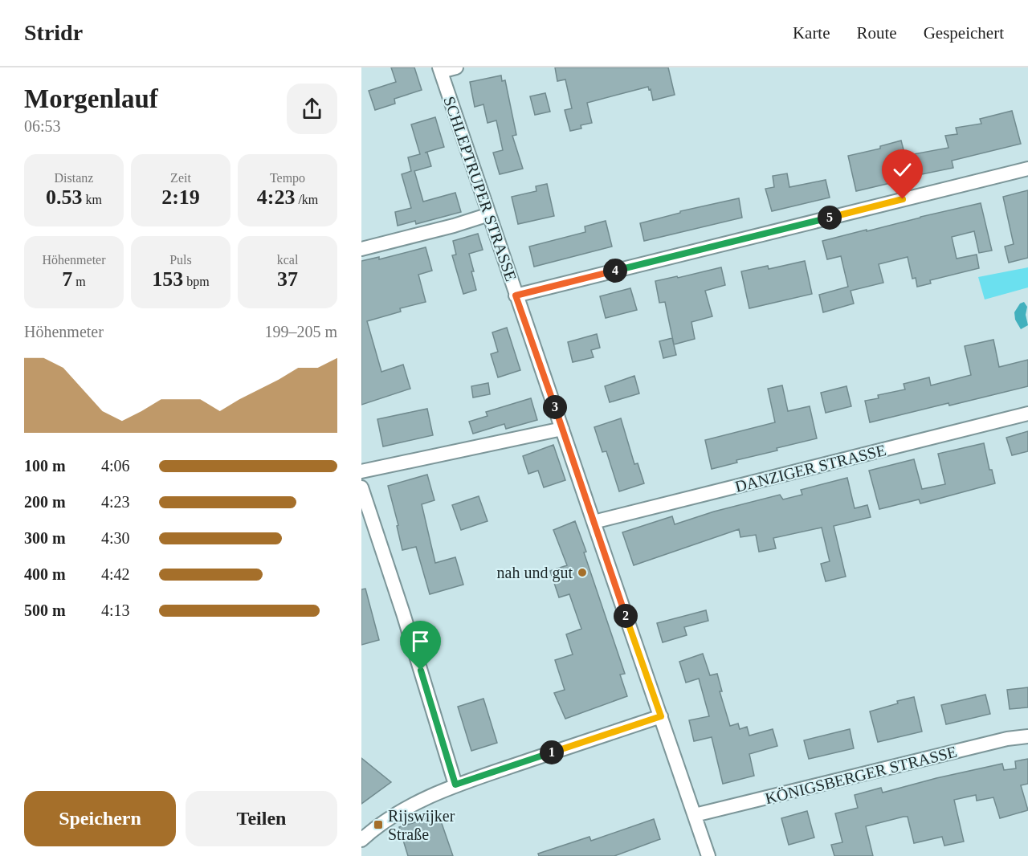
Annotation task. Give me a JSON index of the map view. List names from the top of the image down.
{
  "streets": {
    "street": ["SCHLEPTRUPER STRASSE", "DANZIGER STRASSE", "KÖNIGSBERGER STRASSE"]
  },
  "crossings": [
    ["SCHLEPTRUPER STRASSE", "DANZIGER STRASSE"],
    ["SCHLEPTRUPER STRASSE", "KÖNIGSBERGER STRASSE"]
  ],
  "places": {
    "other": ["nah und gut"],
    "transit": ["Rijswijker Straße"]
  },
  "page": {
    "header": "Stridr",
    "nav": ["Karte", "Route", "Gespeichert"],
    "heading": ["Morgenlauf", "06:53"],
    "stats": [
      ["Distanz", "0.53 km"],
      ["Zeit", "2:19"],
      ["Tempo", "4:23 /km"],
      ["Höhenmeter", "7 m"],
      ["Puls", "153 bpm"],
      ["kcal", "37"]
    ],
    "pins": [
      "5",
      "4",
      "3",
      "2",
      "1"
    ],
    "chart": ["Höhenmeter", "199–205 m"],
    "list": [
      {
        "name": "100 m",
        "note": "4:06"
      },
      {
        "name": "200 m",
        "note": "4:23"
      },
      {
        "name": "300 m",
        "note": "4:30"
      },
      {
        "name": "400 m",
        "note": "4:42"
      },
      {
        "name": "500 m",
        "note": "4:13"
      }
    ],
    "buttons": ["Speichern", "Teilen"]
  }
}
